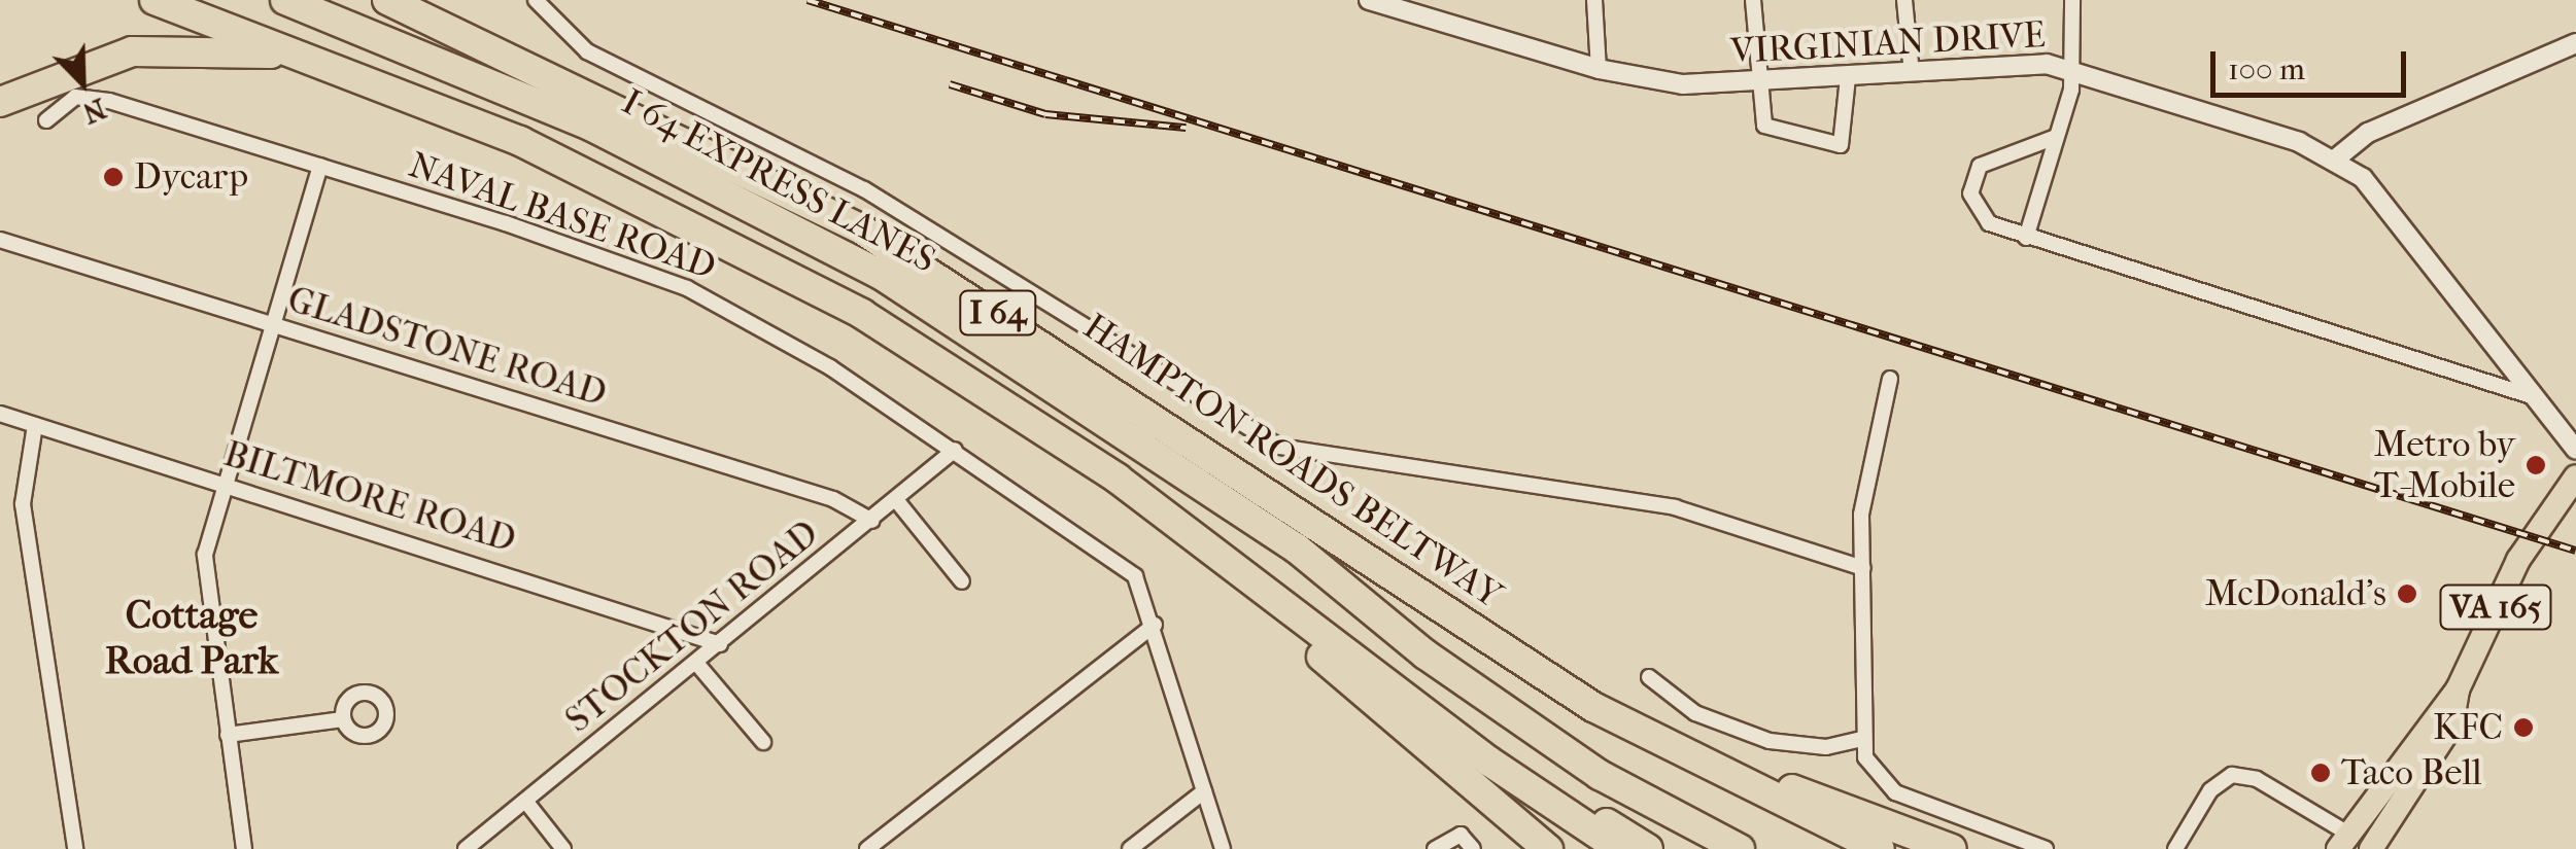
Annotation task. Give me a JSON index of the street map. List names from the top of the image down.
{
  "streets": {
    "highway": ["I 64 EXPRESS LANES", "I 64", "HAMPTON ROADS BELTWAY"],
    "main road": ["VA 165"],
    "street": [
      "VIRGINIAN DRIVE",
      "NAVAL BASE ROAD",
      "GLADSTONE ROAD",
      "BILTMORE ROAD",
      "STOCKTON ROAD"
    ]
  },
  "crossings": [
    ["NAVAL BASE ROAD", "STOCKTON ROAD"],
    ["GLADSTONE ROAD", "STOCKTON ROAD"],
    ["BILTMORE ROAD", "STOCKTON ROAD"]
  ],
  "districts": ["Cottage Road Park"],
  "places": [
    "Dycarp",
    "Metro by T-Mobile",
    "McDonald's",
    "KFC",
    "Taco Bell"
  ],
  "scale_bar": "100 m",
  "north": "bottom right"
}
